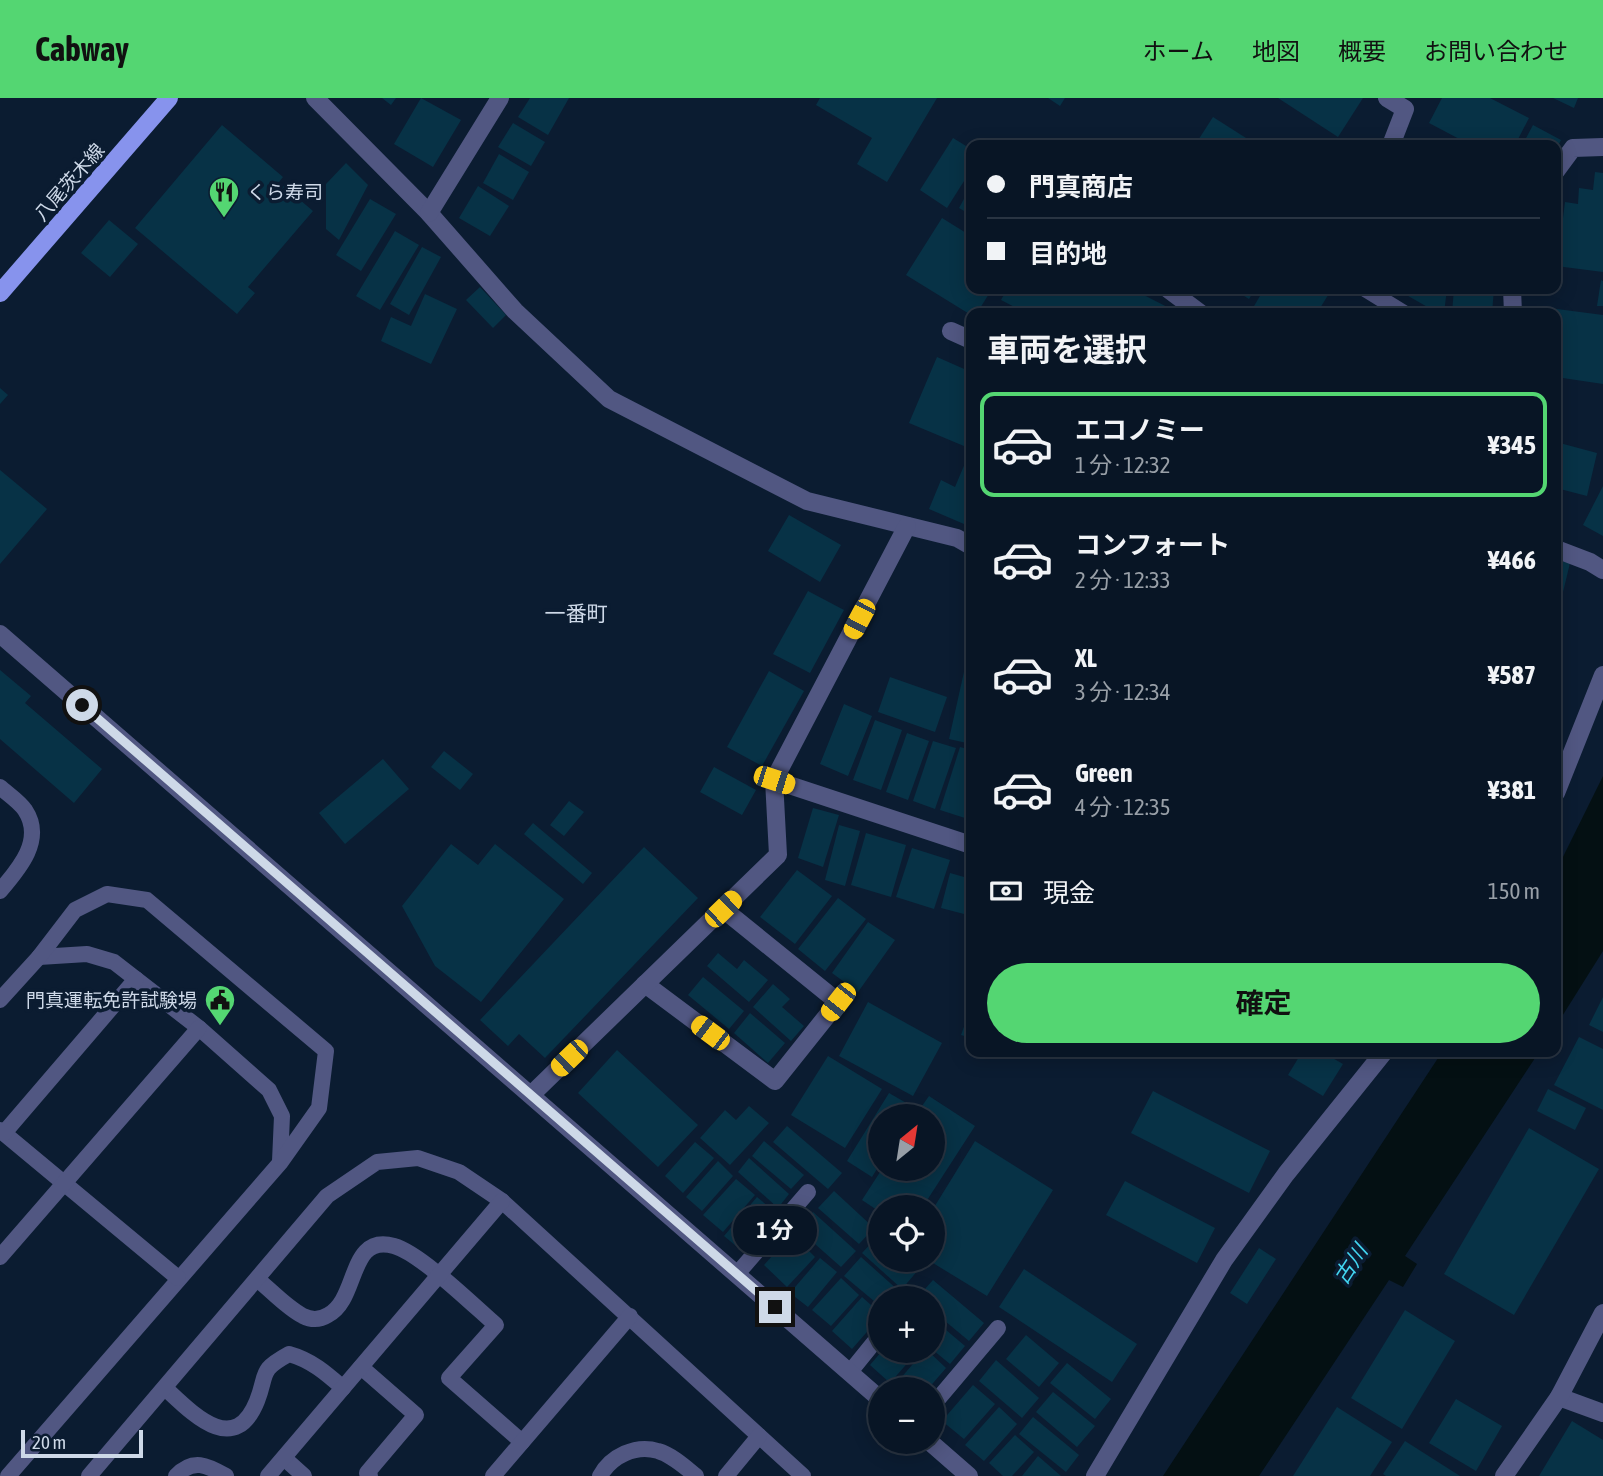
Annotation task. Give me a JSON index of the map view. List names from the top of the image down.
{
  "streets": {
    "main road": ["八尾茨木線"]
  },
  "districts": ["一番町"],
  "water": ["古川"],
  "places": {
    "restaurant": ["くら寿司"],
    "public building": ["門真運転免許試験場"]
  },
  "scale_bar": "20 m",
  "north": "top right",
  "page": {
    "header": "Cabway",
    "nav": [
      "ホーム",
      "地図",
      "概要",
      "お問い合わせ"
    ],
    "banner": ["門真商店", "目的地"],
    "heading": "車両を選択",
    "list": [
      {
        "name": "エコノミー",
        "note": "1 分 · 12:32",
        "value": "¥345"
      },
      {
        "name": "コンフォート",
        "note": "2 分 · 12:33",
        "value": "¥466"
      },
      {
        "name": "XL",
        "note": "3 分 · 12:34",
        "value": "¥587"
      },
      {
        "name": "Green",
        "note": "4 分 · 12:35",
        "value": "¥381"
      }
    ],
    "pay": ["現金", "150 m"],
    "buttons": "確定",
    "map_buttons": ["+", "−"],
    "bubble": "1 分",
    "scale": "20 m"
  }
}
